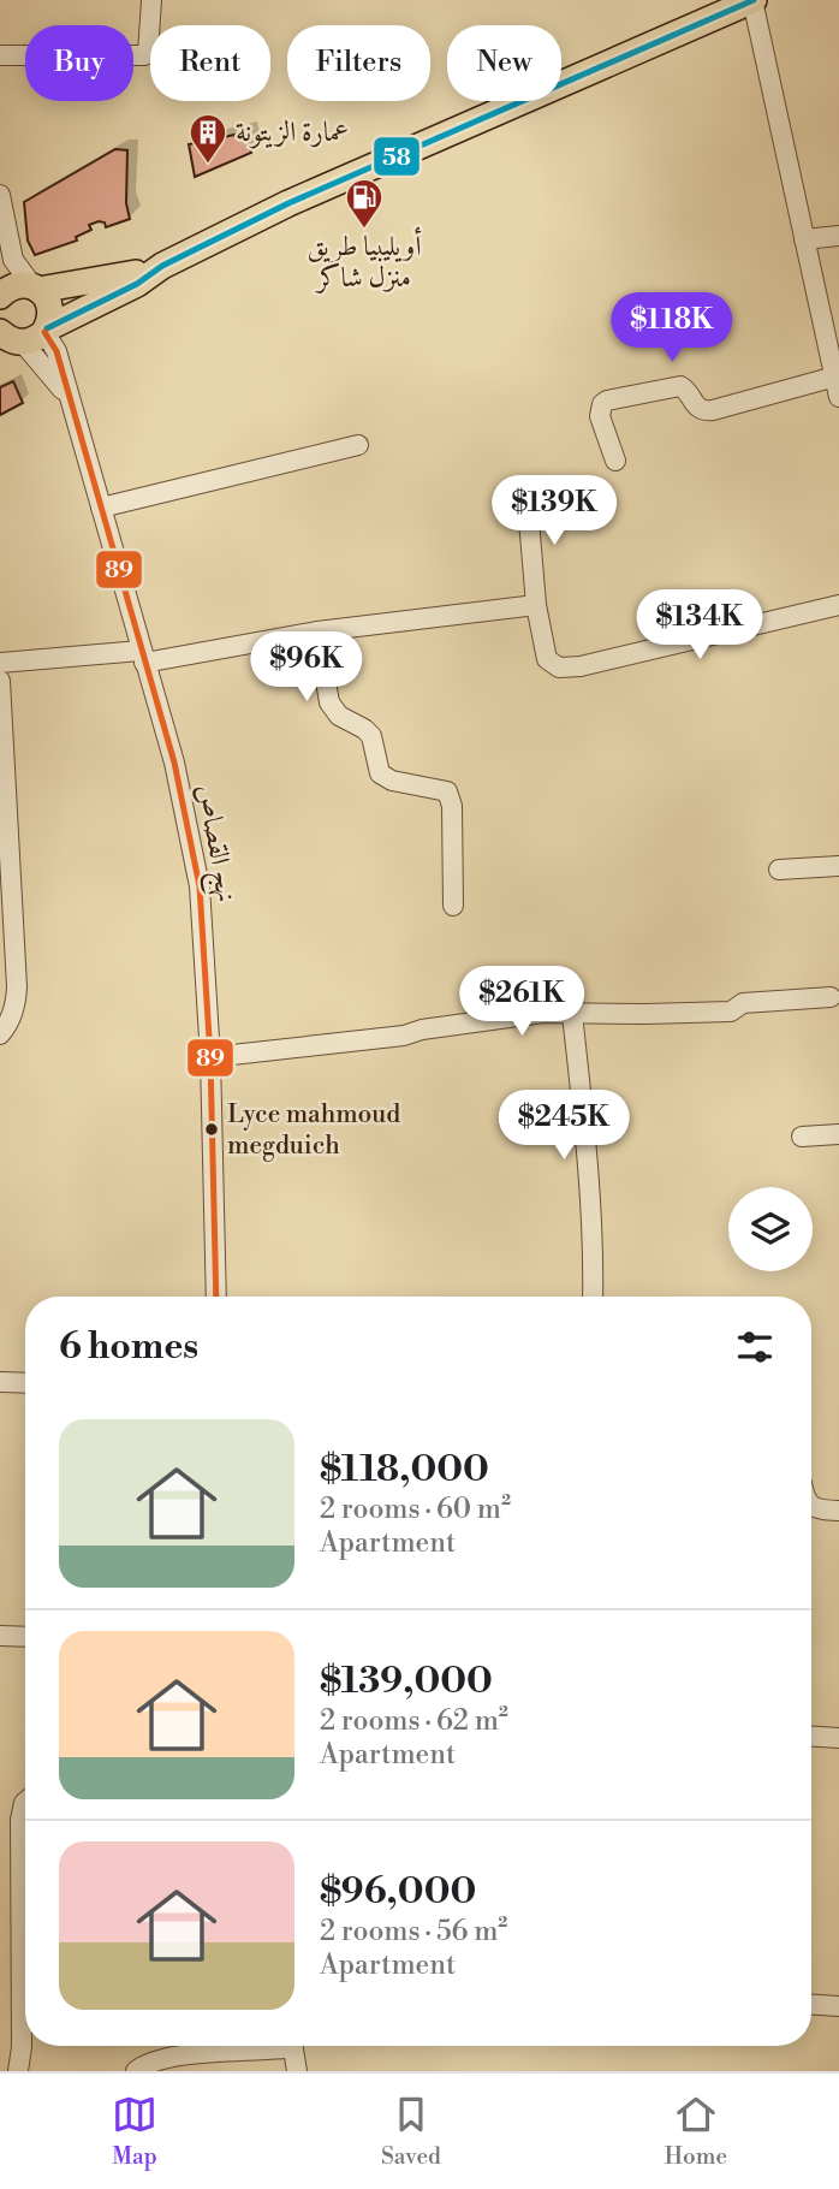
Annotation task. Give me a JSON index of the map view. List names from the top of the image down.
{
  "streets": {
    "street": ["نهج القصاص"]
  },
  "places": {
    "building": ["عمارة الزيتونة"],
    "fuel station": ["أويليبيا طريق منزل شاكر"],
    "other": ["Lyce mahmoud megduich"]
  },
  "lines": ["transit line 58", "transit line 89"],
  "page": {
    "chip": [
      "Buy",
      "Rent",
      "Filters",
      "New"
    ],
    "price": [
      "$118K",
      "$139K",
      "$134K",
      "$96K",
      "$261K",
      "$245K"
    ],
    "heading": "6 homes",
    "list": [
      {
        "name": "$118,000",
        "note": "2 rooms · 60 m² · Apartment"
      },
      {
        "name": "$139,000",
        "note": "2 rooms · 62 m² · Apartment"
      },
      {
        "name": "$96,000",
        "note": "2 rooms · 56 m² · Apartment"
      }
    ],
    "tabs": ["Map", "Saved", "Home"]
  }
}
